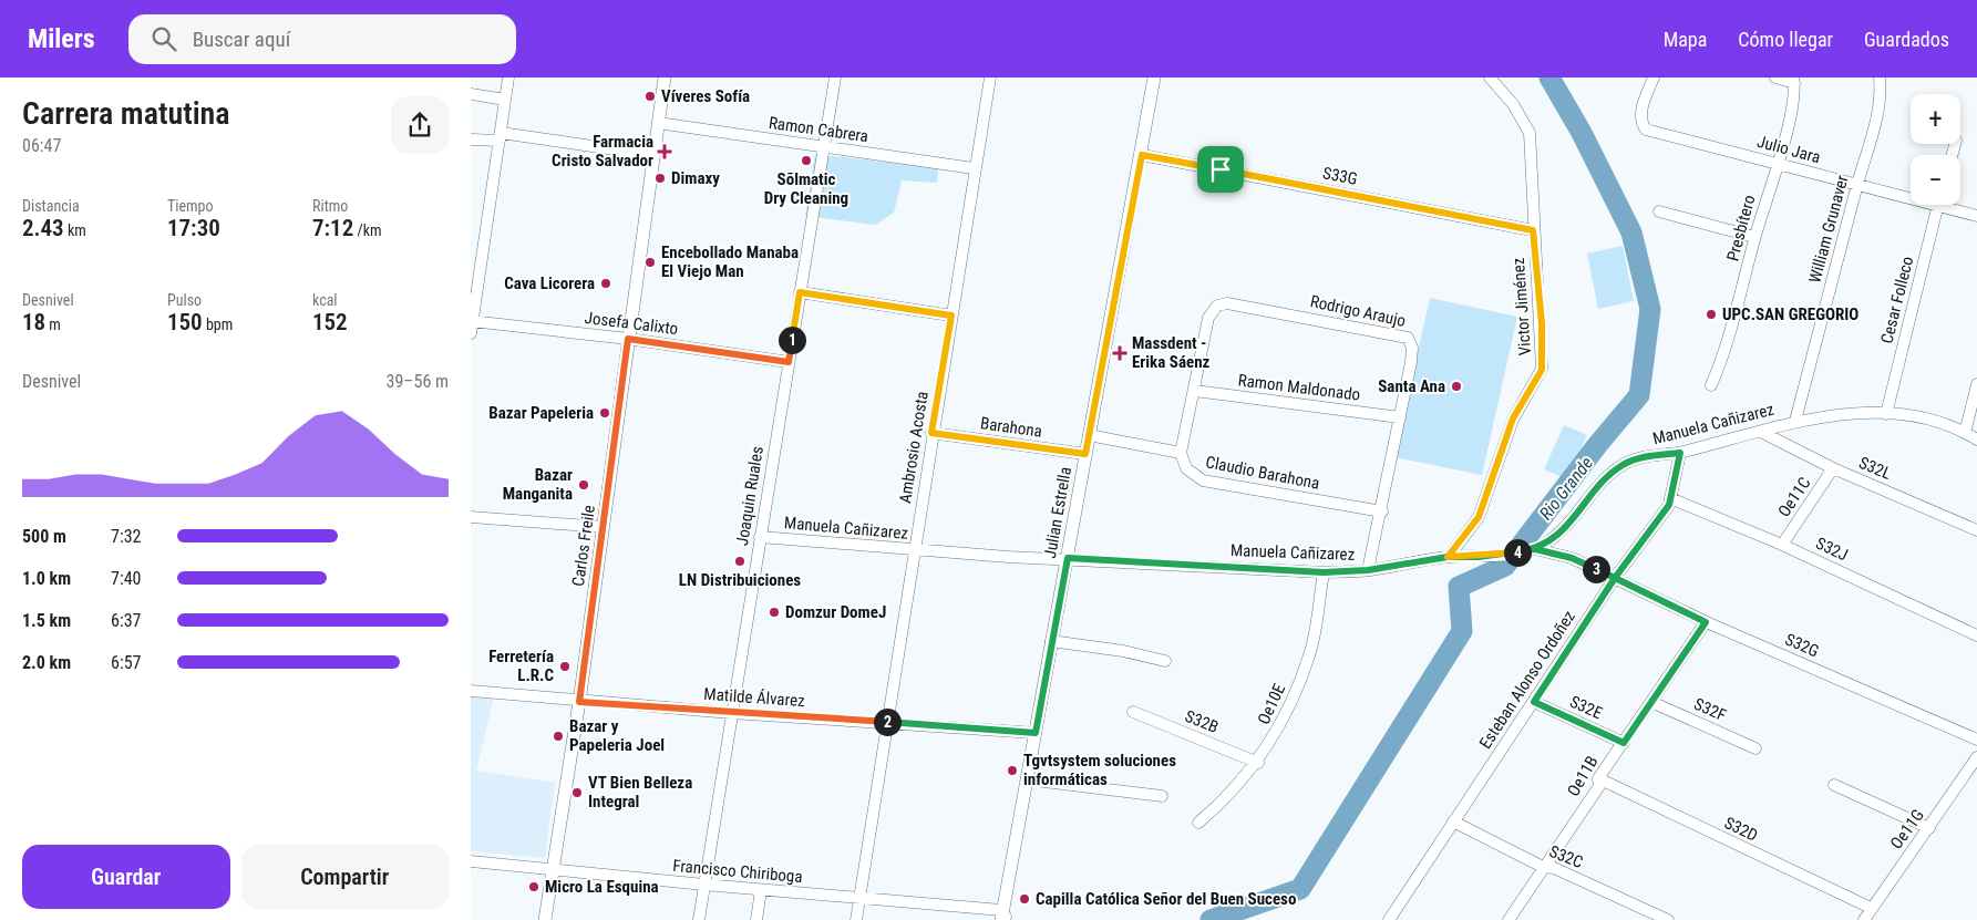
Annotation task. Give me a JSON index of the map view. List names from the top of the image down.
{
  "streets": {
    "street": [
      "Ramon Cabrera",
      "Julio Jara",
      "S33G",
      "Presbítero",
      "William Grunaver",
      "Cesar Folleco",
      "Victor Jiménez",
      "Rodrigo Araujo",
      "Josefa Calixto",
      "Ramon Maldonado",
      "Manuela Cañizarez",
      "Barahona",
      "Ambrosio Acosta",
      "S32L",
      "Claudio Barahona",
      "Joaquin Ruales",
      "Oe11C",
      "Julian Estrella",
      "Carlos Freile",
      "S32J",
      "S32G",
      "Esteban Alonso Ordoñez",
      "Matilde Álvarez",
      "Oe10E",
      "S32E",
      "S32F",
      "S32B",
      "Oe11B",
      "S32D",
      "Oe11G",
      "S32C",
      "Francisco Chiriboga"
    ]
  },
  "crossings": [
    ["Ramon Cabrera", "Ambrosio Acosta"],
    ["Ramon Cabrera", "Joaquin Ruales"],
    ["Ramon Cabrera", "Carlos Freile"],
    ["Julio Jara", "Presbítero"],
    ["Julio Jara", "William Grunaver"],
    ["S33G", "Victor Jiménez"],
    ["S33G", "Julian Estrella"],
    ["William Grunaver", "Manuela Cañizarez"],
    ["Cesar Folleco", "Manuela Cañizarez"],
    ["Victor Jiménez", "Manuela Cañizarez"],
    ["Rodrigo Araujo", "Ramon Maldonado"],
    ["Rodrigo Araujo", "Manuela Cañizarez"],
    ["Rodrigo Araujo", "Claudio Barahona"],
    ["Josefa Calixto", "Joaquin Ruales"],
    ["Josefa Calixto", "Carlos Freile"],
    ["Manuela Cañizarez", "Ambrosio Acosta"],
    ["Manuela Cañizarez", "S32L"],
    ["Manuela Cañizarez", "Joaquin Ruales"],
    ["Manuela Cañizarez", "Julian Estrella"],
    ["Manuela Cañizarez", "S32G"],
    ["Manuela Cañizarez", "Esteban Alonso Ordoñez"],
    ["Manuela Cañizarez", "Oe10E"],
    ["Barahona", "Ambrosio Acosta"],
    ["Barahona", "Julian Estrella"],
    ["Ambrosio Acosta", "Matilde Álvarez"],
    ["Ambrosio Acosta", "Francisco Chiriboga"],
    ["S32L", "Oe11C"],
    ["Joaquin Ruales", "Matilde Álvarez"],
    ["Joaquin Ruales", "Francisco Chiriboga"],
    ["Oe11C", "S32J"],
    ["Julian Estrella", "Matilde Álvarez"],
    ["Julian Estrella", "Francisco Chiriboga"],
    ["Carlos Freile", "Matilde Álvarez"],
    ["Carlos Freile", "Francisco Chiriboga"],
    ["S32J", "Esteban Alonso Ordoñez"],
    ["S32G", "Esteban Alonso Ordoñez"],
    ["S32G", "Oe11B"],
    ["Esteban Alonso Ordoñez", "S32E"],
    ["Esteban Alonso Ordoñez", "S32C"],
    ["Oe10E", "S32B"],
    ["S32E", "Oe11B"],
    ["S32F", "Oe11B"],
    ["Oe11B", "S32D"],
    ["Oe11B", "S32C"],
    ["S32D", "Oe11G"]
  ],
  "water": ["Rio Grande"],
  "places": {
    "other": [
      "Víveres Sofía",
      "Sōlmatic Dry Cleaning",
      "Dimaxy",
      "Encebollado Manaba El Viejo Man",
      "Cava Licorera",
      "UPC.SAN GREGORIO",
      "Santa Ana",
      "Bazar Papeleria",
      "Bazar Manganita",
      "LN Distribuiciones",
      "Domzur DomeJ",
      "Ferretería L.R.C",
      "Bazar y Papeleria Joel",
      "Tgvtsystem soluciones informáticas",
      "VT Bien Belleza Integral",
      "Micro La Esquina",
      "Capilla Católica Señor del Buen Suceso"
    ],
    "health": ["Farmacia Cristo Salvador", "Massdent - Erika Sáenz"]
  },
  "page": {
    "header": "Milers",
    "search": "Buscar aquí",
    "nav": ["Mapa", "Cómo llegar", "Guardados"],
    "heading": ["Carrera matutina", "06:47"],
    "map_buttons": ["+", "−"],
    "stats": [
      ["Distancia", "2.43 km"],
      ["Tiempo", "17:30"],
      ["Ritmo", "7:12 /km"],
      ["Desnivel", "18 m"],
      ["Pulso", "150 bpm"],
      ["kcal", "152"]
    ],
    "pins": [
      "1",
      "4",
      "3",
      "2"
    ],
    "chart": ["Desnivel", "39–56 m"],
    "list": [
      {
        "name": "500 m",
        "note": "7:32"
      },
      {
        "name": "1.0 km",
        "note": "7:40"
      },
      {
        "name": "1.5 km",
        "note": "6:37"
      },
      {
        "name": "2.0 km",
        "note": "6:57"
      }
    ],
    "buttons": ["Guardar", "Compartir"]
  }
}
